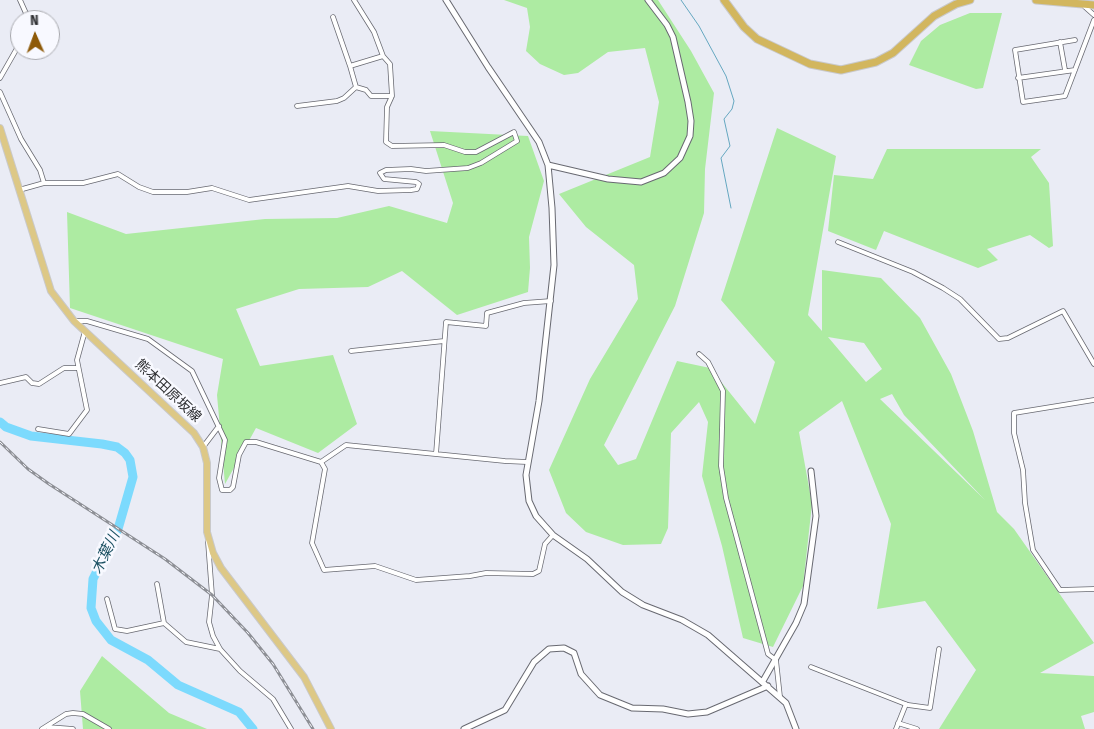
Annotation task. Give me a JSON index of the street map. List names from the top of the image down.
{
  "streets": {
    "main road": ["熊本田原坂線"]
  },
  "water": ["木葉川"],
  "north": "top"
}
